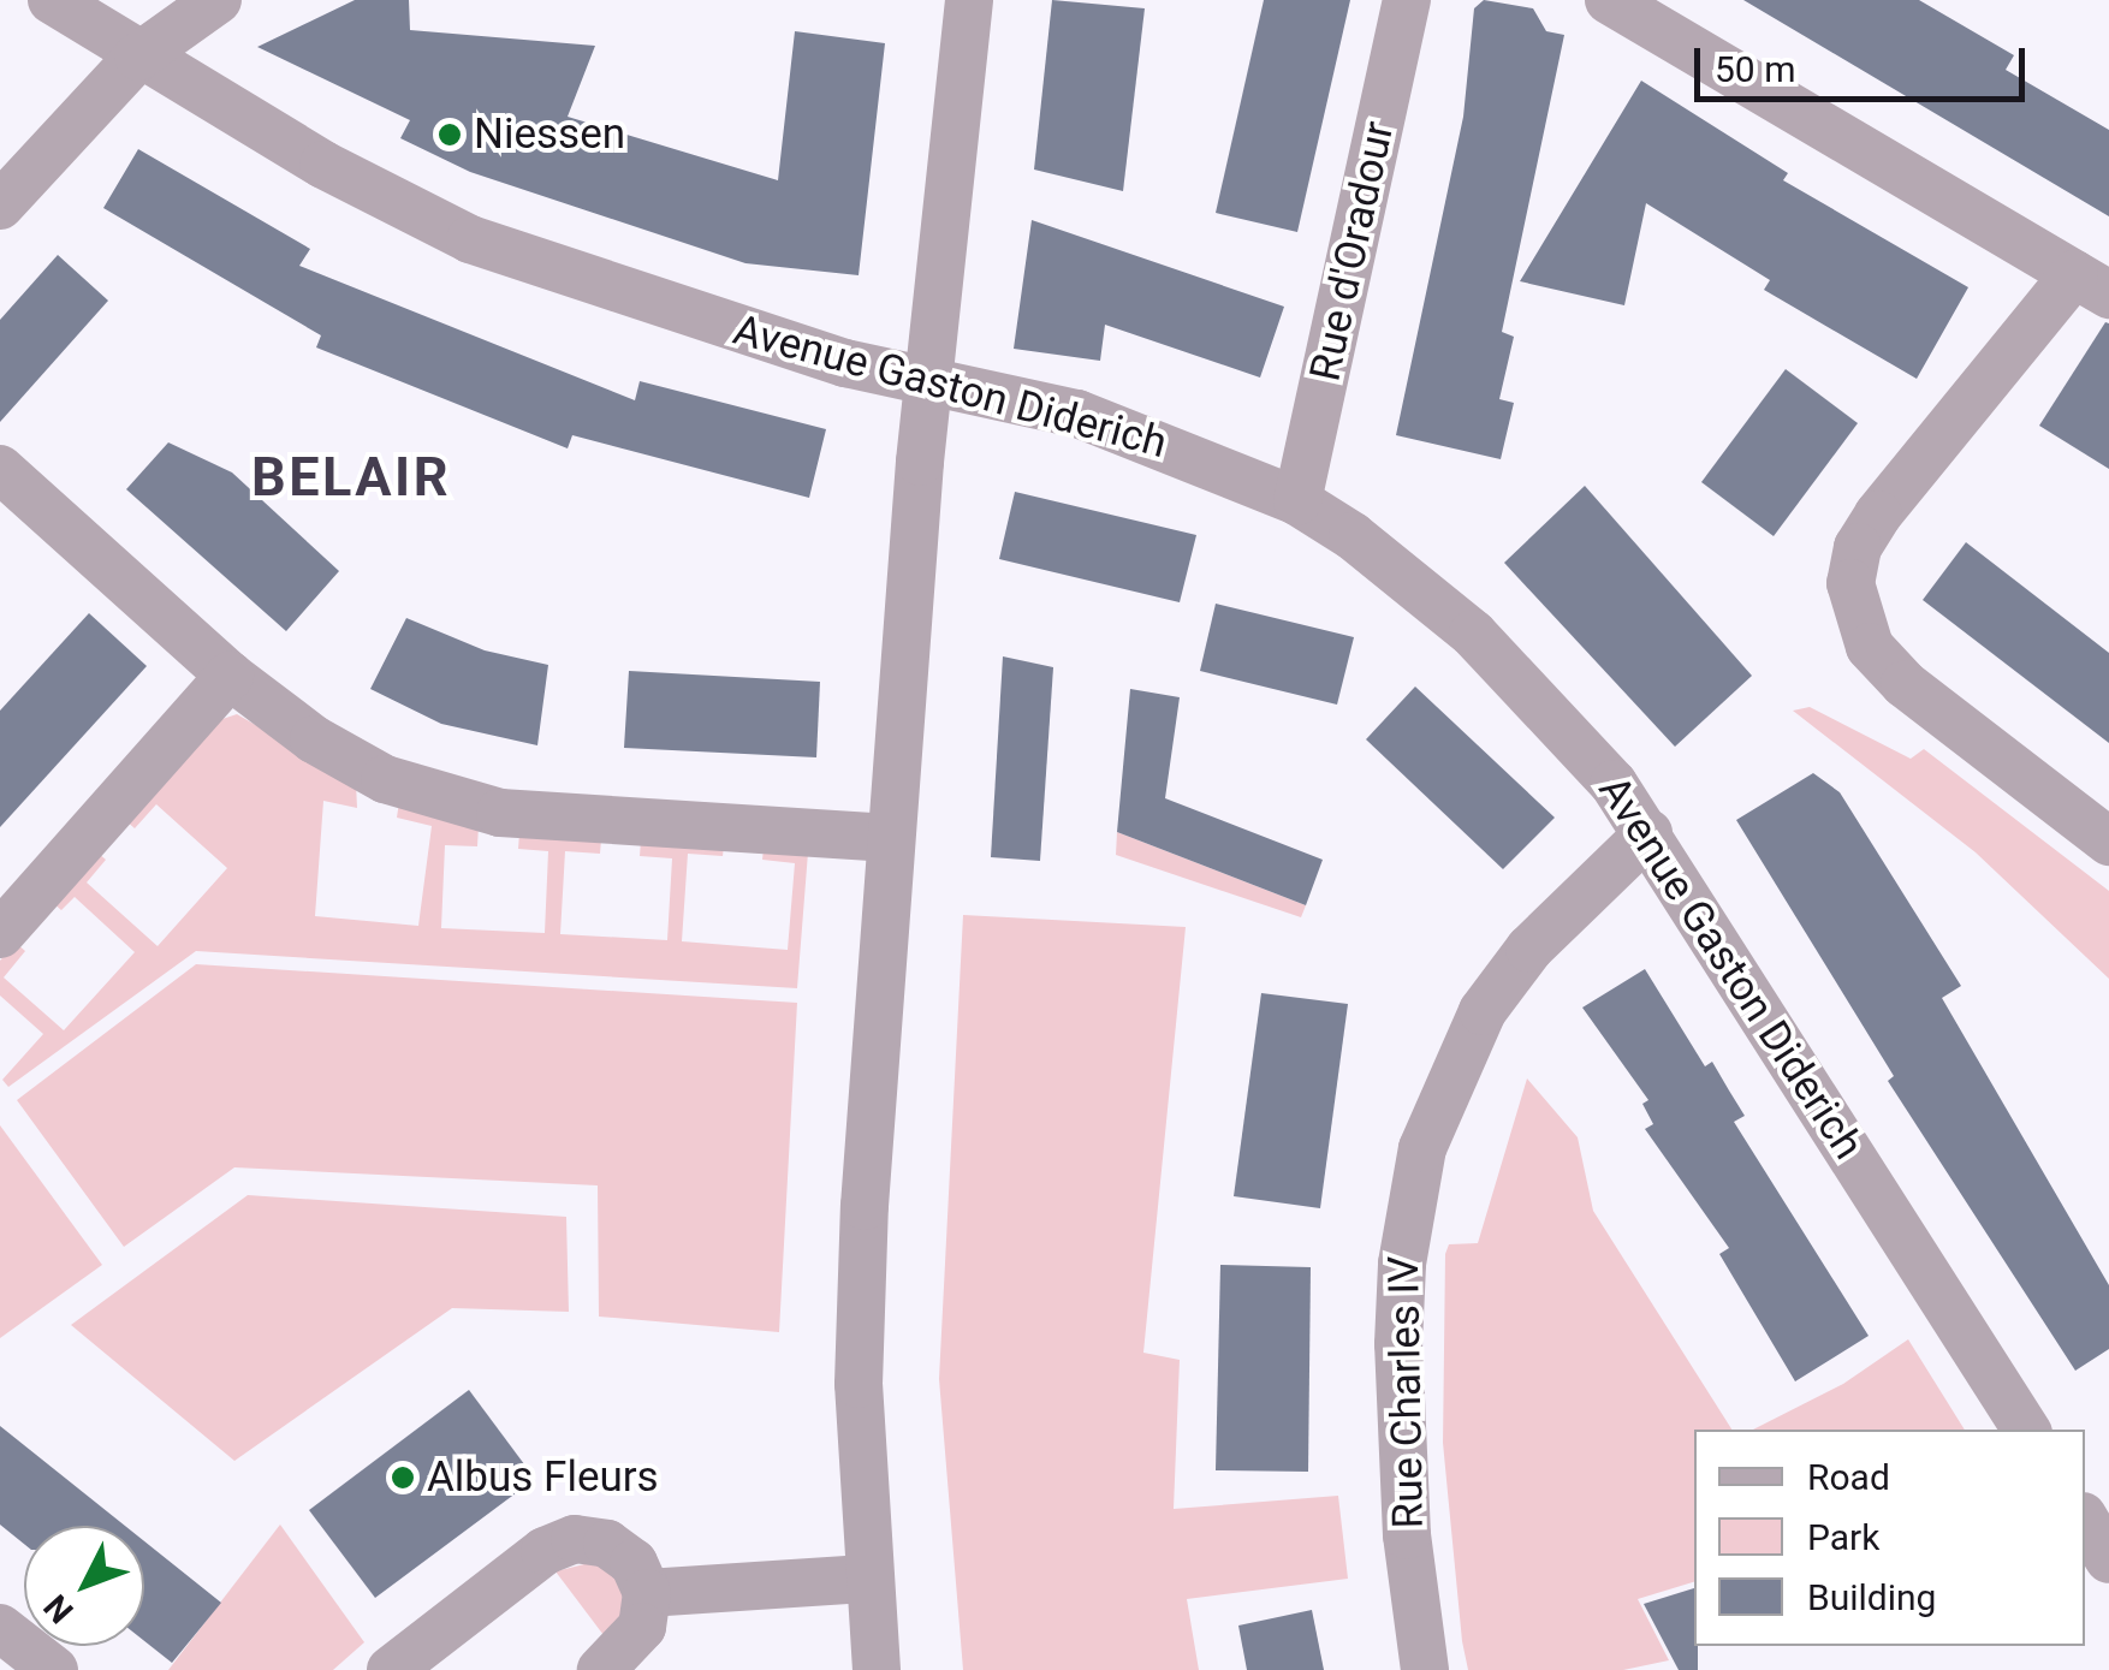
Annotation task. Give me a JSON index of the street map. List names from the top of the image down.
{
  "streets": {
    "street": ["Rue d'Oradour", "Avenue Gaston Diderich", "Rue Charles IV"]
  },
  "crossings": [
    ["Rue d'Oradour", "Avenue Gaston Diderich"],
    ["Avenue Gaston Diderich", "Rue Charles IV"]
  ],
  "districts": ["BELAIR"],
  "places": ["Niessen", "Albus Fleurs"],
  "legend": ["Road", "Park", "Building"],
  "scale_bar": "50 m",
  "north": "bottom left"
}
